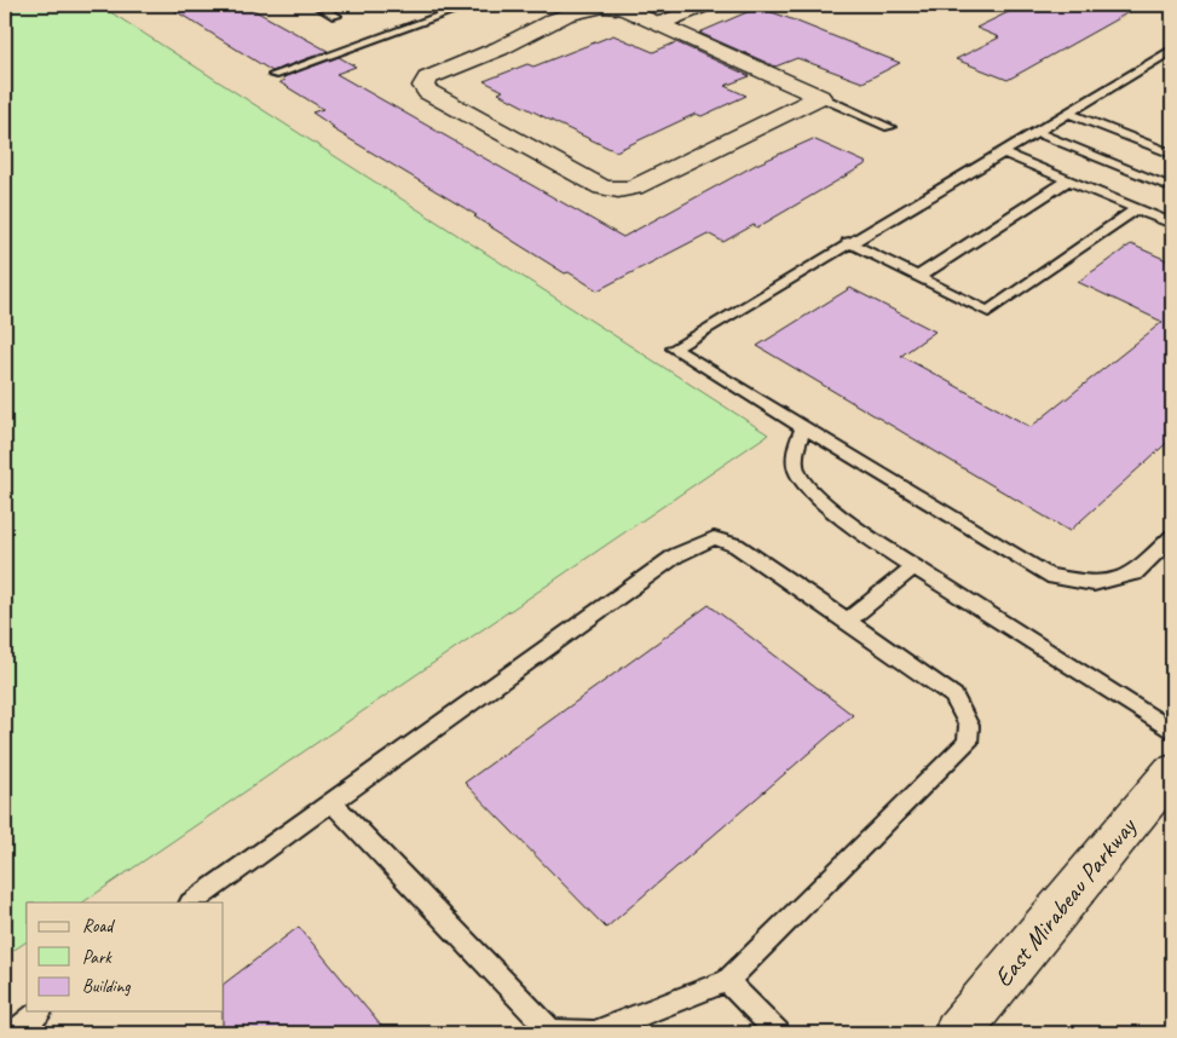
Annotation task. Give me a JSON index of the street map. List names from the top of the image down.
{
  "streets": {
    "street": ["East Mirabeau Parkway"]
  },
  "legend": ["Road", "Park", "Building"]
}
